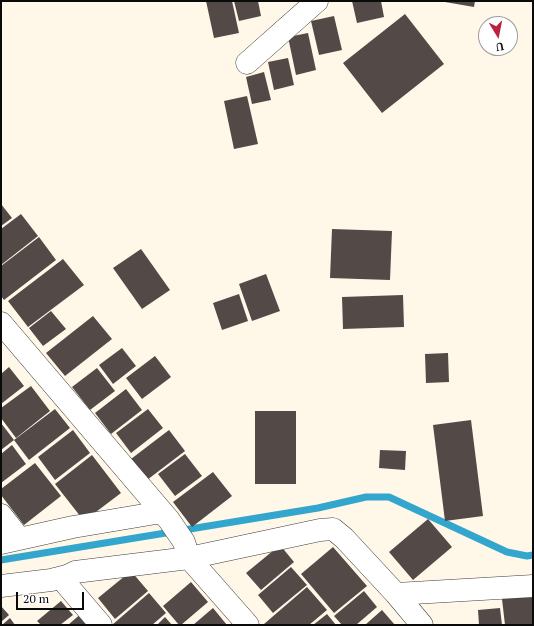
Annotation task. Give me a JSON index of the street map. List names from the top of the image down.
{
  "scale_bar": "20 m",
  "north": "bottom"
}
